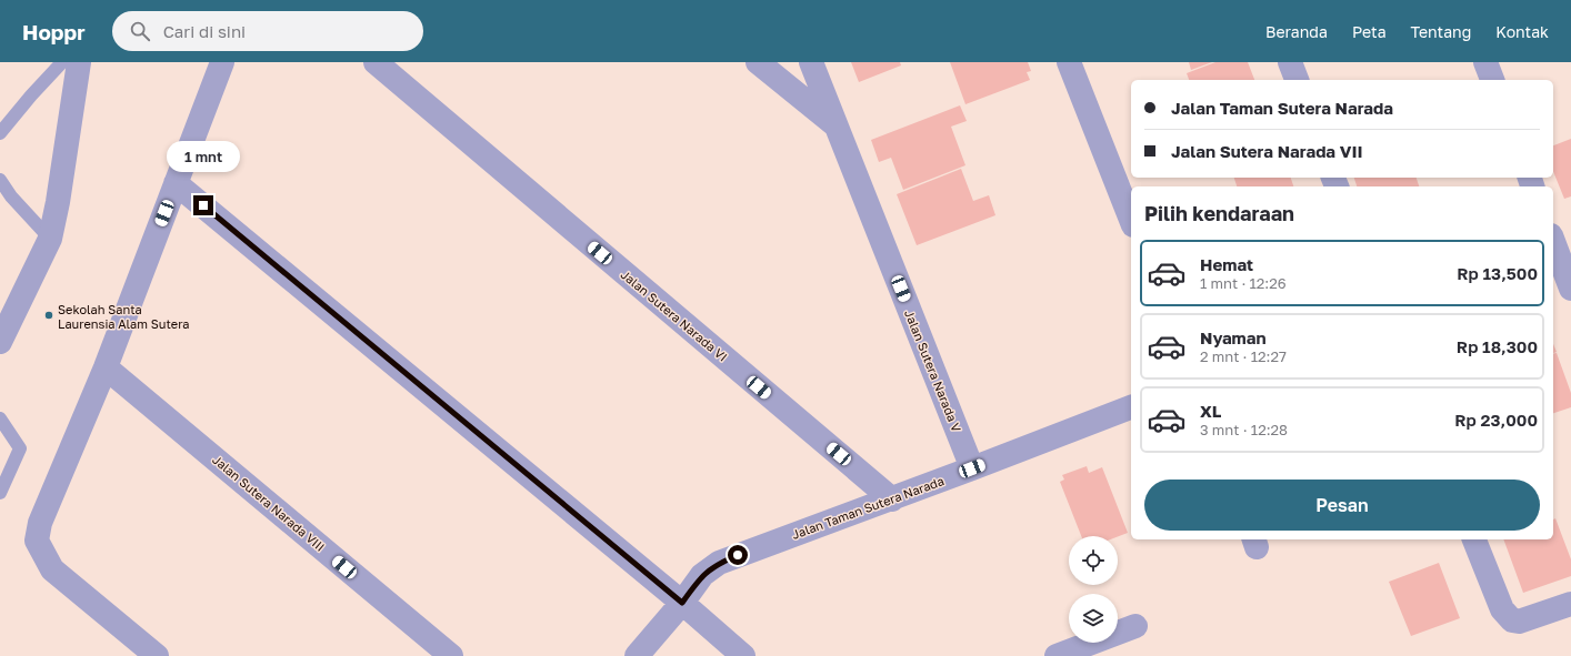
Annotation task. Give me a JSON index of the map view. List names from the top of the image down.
{
  "streets": {
    "street": [
      "Jalan Sutera Narada VI",
      "Jalan Sutera Narada V",
      "Jalan Sutera Narada VIII",
      "Jalan Taman Sutera Narada"
    ]
  },
  "crossings": [
    ["Jalan Sutera Narada VI", "Jalan Taman Sutera Narada"],
    ["Jalan Sutera Narada V", "Jalan Taman Sutera Narada"]
  ],
  "places": ["Sekolah Santa Laurensia Alam Sutera"],
  "page": {
    "header": "Hoppr",
    "search": "Cari di sini",
    "nav": [
      "Beranda",
      "Peta",
      "Tentang",
      "Kontak"
    ],
    "banner": ["Jalan Taman Sutera Narada", "Jalan Sutera Narada VII"],
    "bubble": "1 mnt",
    "heading": "Pilih kendaraan",
    "list": [
      {
        "name": "Hemat",
        "note": "1 mnt · 12:26",
        "value": "Rp 13,500"
      },
      {
        "name": "Nyaman",
        "note": "2 mnt · 12:27",
        "value": "Rp 18,300"
      },
      {
        "name": "XL",
        "note": "3 mnt · 12:28",
        "value": "Rp 23,000"
      }
    ],
    "buttons": "Pesan"
  }
}
